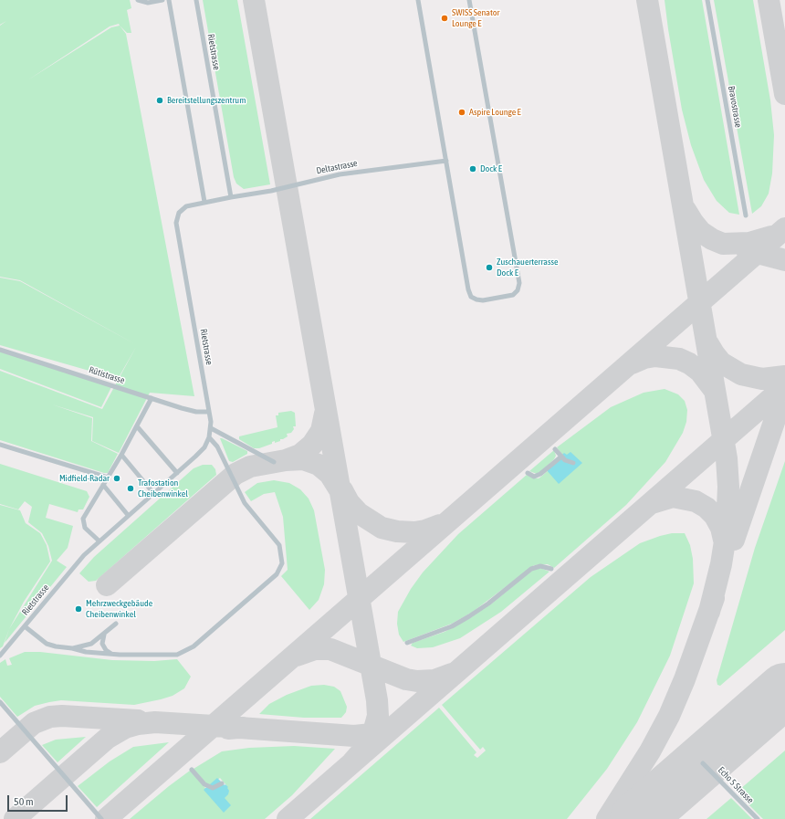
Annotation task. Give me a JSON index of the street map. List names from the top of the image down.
{
  "streets": {
    "lane": [
      "Rietstrasse",
      "Bravostrasse",
      "Deltastrasse",
      "Rütistrasse",
      "Echo 5 Strasse"
    ]
  },
  "crossings": [
    ["Rietstrasse", "Deltastrasse"],
    ["Rietstrasse", "Rütistrasse"]
  ],
  "places": [
    "SWISS Senator Lounge E",
    "Bereitstellungszentrum",
    "Aspire Lounge E",
    "Dock E",
    "Zuschauerterrasse Dock E",
    "Midfield-Radar",
    "Trafostation Cheibenwinkel",
    "Mehrzweckgebäude Cheibenwinkel"
  ],
  "scale_bar": "50 m"
}
